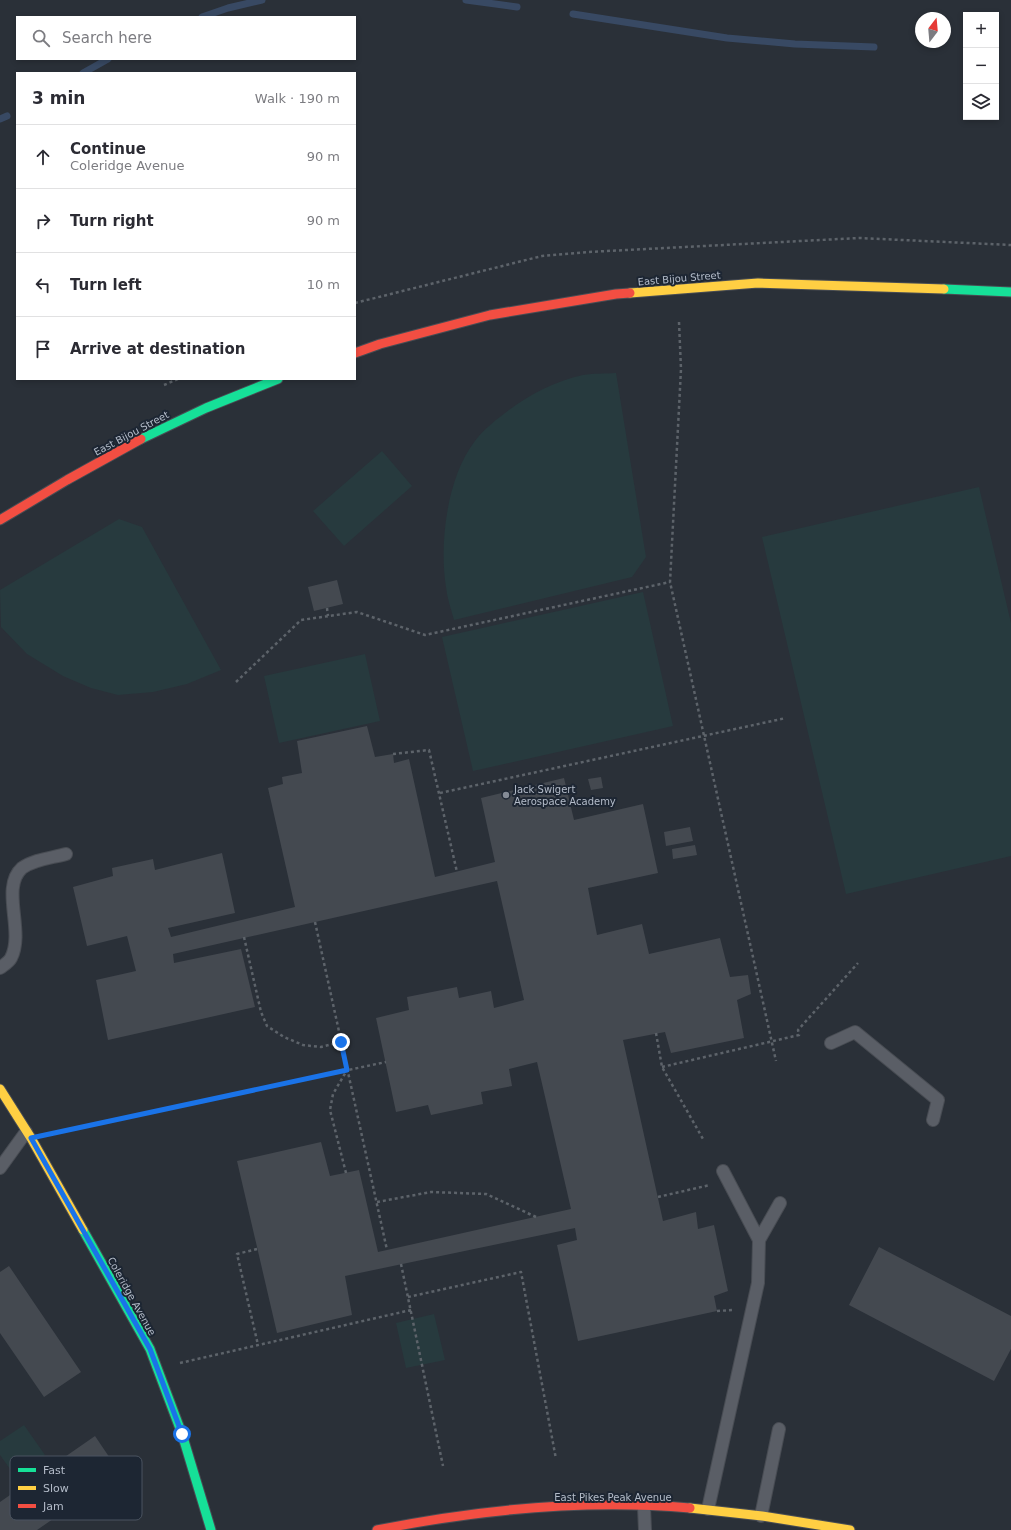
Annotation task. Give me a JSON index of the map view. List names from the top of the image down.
{
  "streets": {
    "street": ["East Bijou Street", "Coleridge Avenue", "East Pikes Peak Avenue"]
  },
  "places": ["Jack Swigert Aerospace Academy"],
  "legend": ["Fast", "Slow", "Jam"],
  "north": "top",
  "page": {
    "map_buttons": ["+", "−"],
    "search": "Search here",
    "heading": ["3 min", "Walk · 190 m"],
    "list": [
      ["Continue", "Coleridge Avenue", "90 m"],
      ["Turn right", "90 m"],
      ["Turn left", "10 m"],
      "Arrive at destination"
    ]
  }
}
